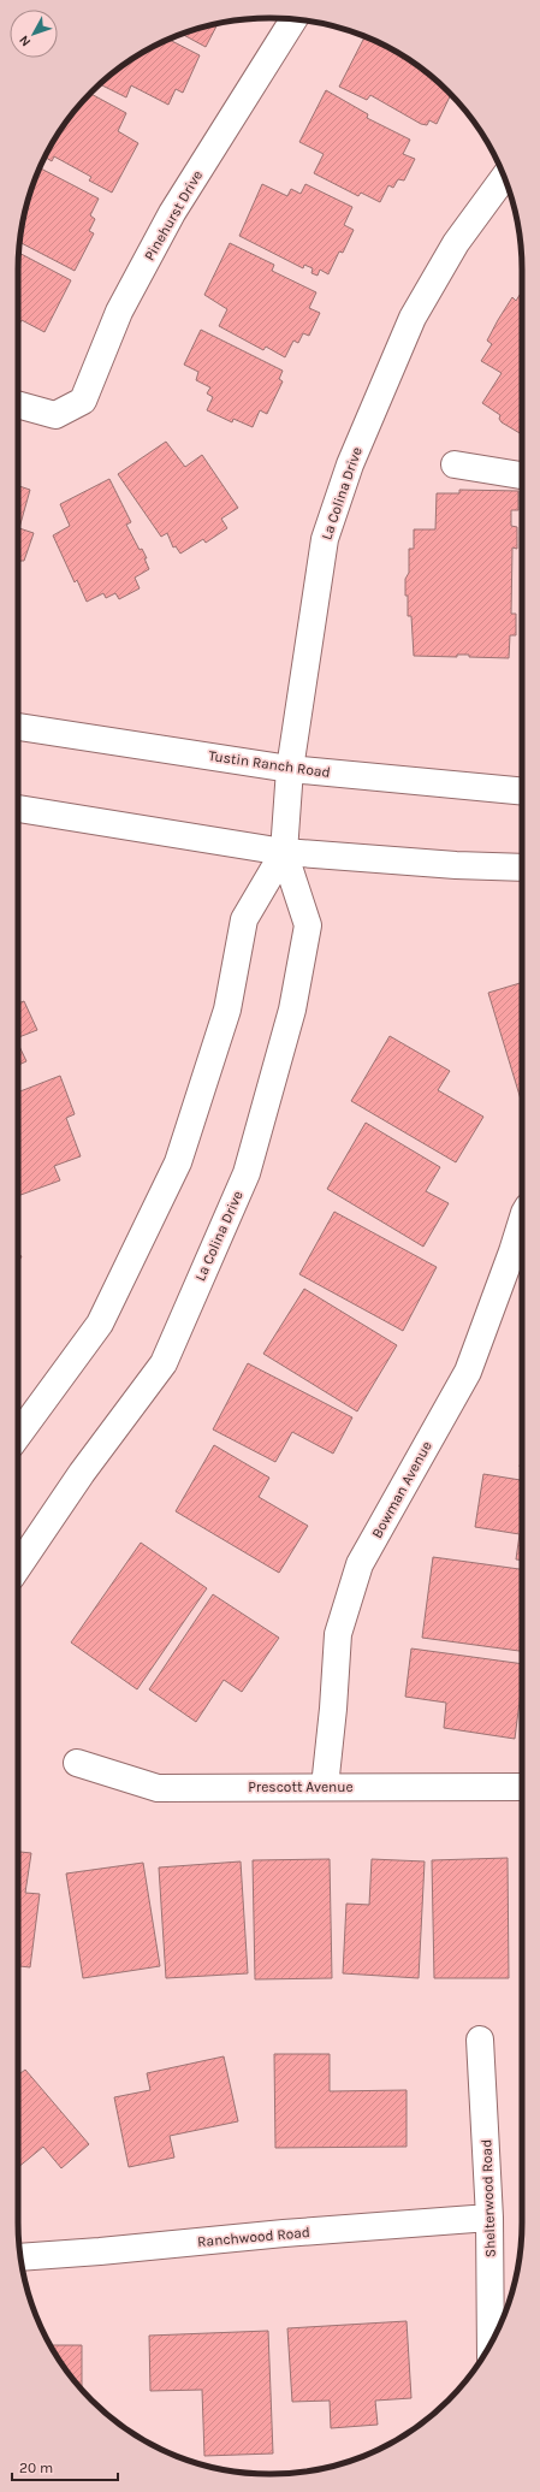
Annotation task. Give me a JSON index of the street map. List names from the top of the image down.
{
  "streets": {
    "street": [
      "Pinehurst Drive",
      "La Colina Drive",
      "Tustin Ranch Road",
      "Bowman Avenue",
      "Prescott Avenue",
      "Shelterwood Road",
      "Ranchwood Road"
    ]
  },
  "crossings": [
    ["La Colina Drive", "Tustin Ranch Road"],
    ["Bowman Avenue", "Prescott Avenue"],
    ["Shelterwood Road", "Ranchwood Road"]
  ],
  "scale_bar": "20 m",
  "north": "bottom left"
}
